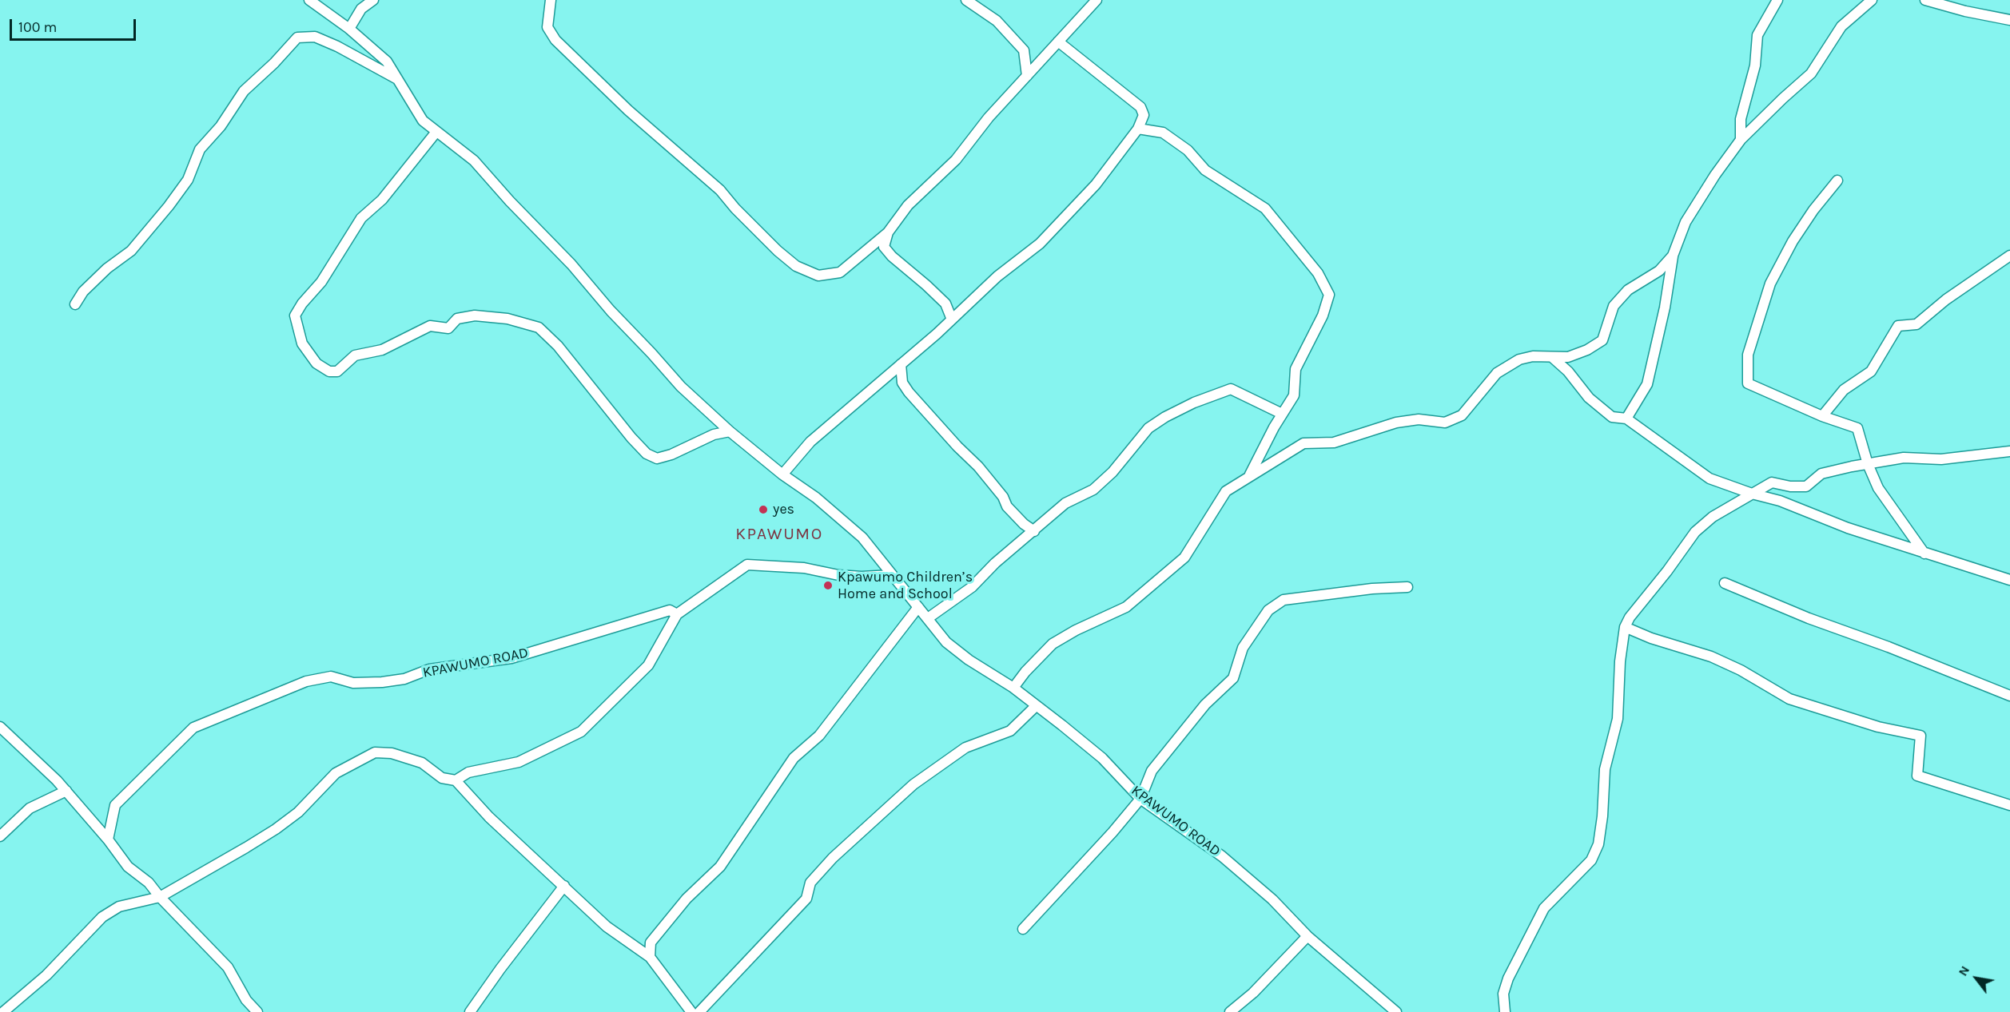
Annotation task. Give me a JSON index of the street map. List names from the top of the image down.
{
  "streets": {
    "street": ["KPAWUMO ROAD"]
  },
  "districts": ["KPAWUMO"],
  "places": ["yes", "Kpawumo Children’s Home and School"],
  "scale_bar": "100 m",
  "north": "top left"
}
